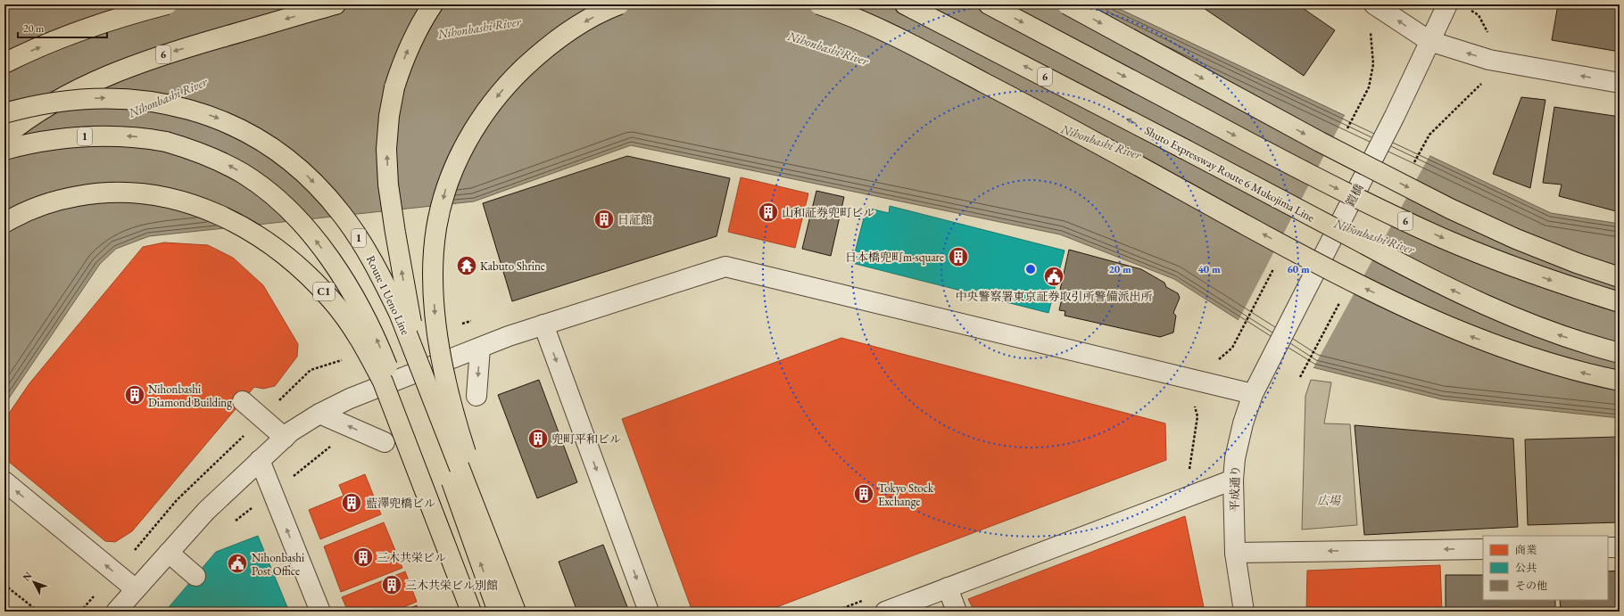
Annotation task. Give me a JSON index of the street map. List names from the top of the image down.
{
  "streets": {
    "highway": [
      "6",
      "1",
      "Shuto Expressway Route 6 Mukojima Line",
      "C1",
      "Route 1 Ueno Line"
    ],
    "street": ["鎧橋", "平成通り"]
  },
  "crossings": [
    ["1", "C1"],
    ["鎧橋", "平成通り"]
  ],
  "one_way": ["Route 1 Ueno Line"],
  "water": ["Nihonbashi River"],
  "parks": ["広場"],
  "places": {
    "building": [
      "山和証券兜町ビル",
      "日証館",
      "日本橋兜町m-square",
      "Nihonbashi Diamond Building",
      "兜町平和ビル",
      "Tokyo Stock Exchange",
      "藍澤兜橋ビル",
      "三木共栄ビル",
      "三木共栄ビル別館"
    ],
    "temple": ["Kabuto Shrine"],
    "public building": ["中央警察署東京証券取引所警備派出所", "Nihonbashi Post Office"]
  },
  "legend": ["商業", "公共", "その他"],
  "scale_bar": "20 m",
  "north": "top left",
  "rings": ["20 m", "40 m", "60 m"]
}
